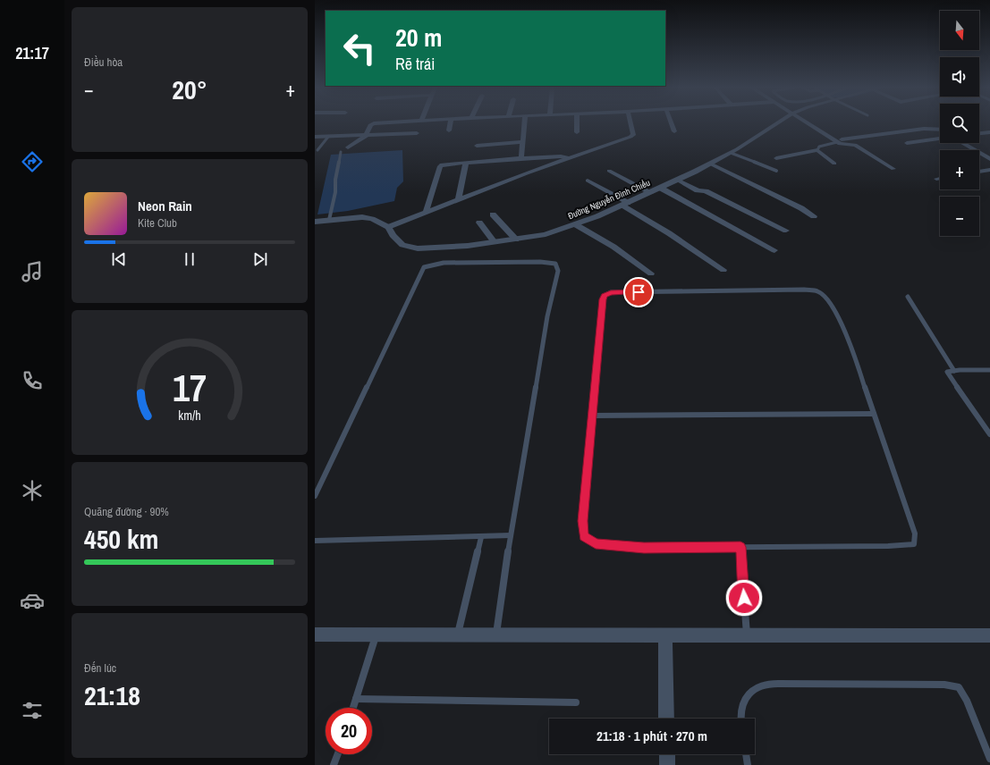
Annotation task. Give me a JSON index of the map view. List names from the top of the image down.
{
  "streets": {
    "street": ["Đường Nguyễn Đình Chiểu"]
  },
  "north": "bottom",
  "page": {
    "tabs": "21:17",
    "tile": [
      "Điều hòa",
      ["Quãng đường · 90%", "450 km"],
      ["Đến lúc", "21:18"]
    ],
    "map_buttons": ["+", "−"],
    "turn": ["20 m", "Rẽ trái"],
    "heat": ["−", "20°", "+"],
    "song": ["Neon Rain", "Kite Club"],
    "limit": "20",
    "trip": "21:18 · 1 phút · 270 m",
    "gauge": ["17", "km/h"]
  }
}
